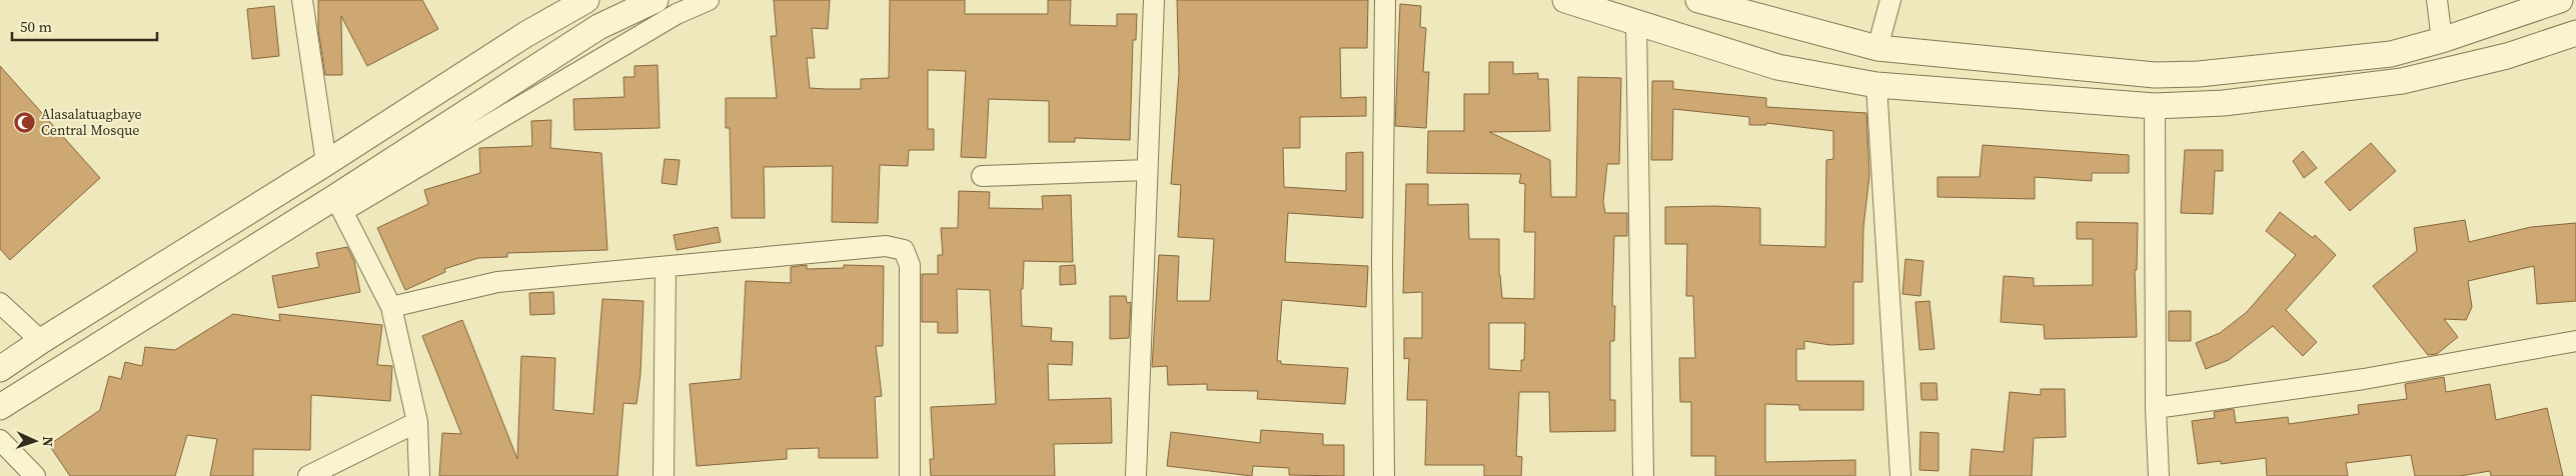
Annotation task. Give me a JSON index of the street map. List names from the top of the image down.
{
  "places": {
    "mosque": ["Alasalatuagbaye Central Mosque"]
  },
  "scale_bar": "50 m",
  "north": "right"
}
